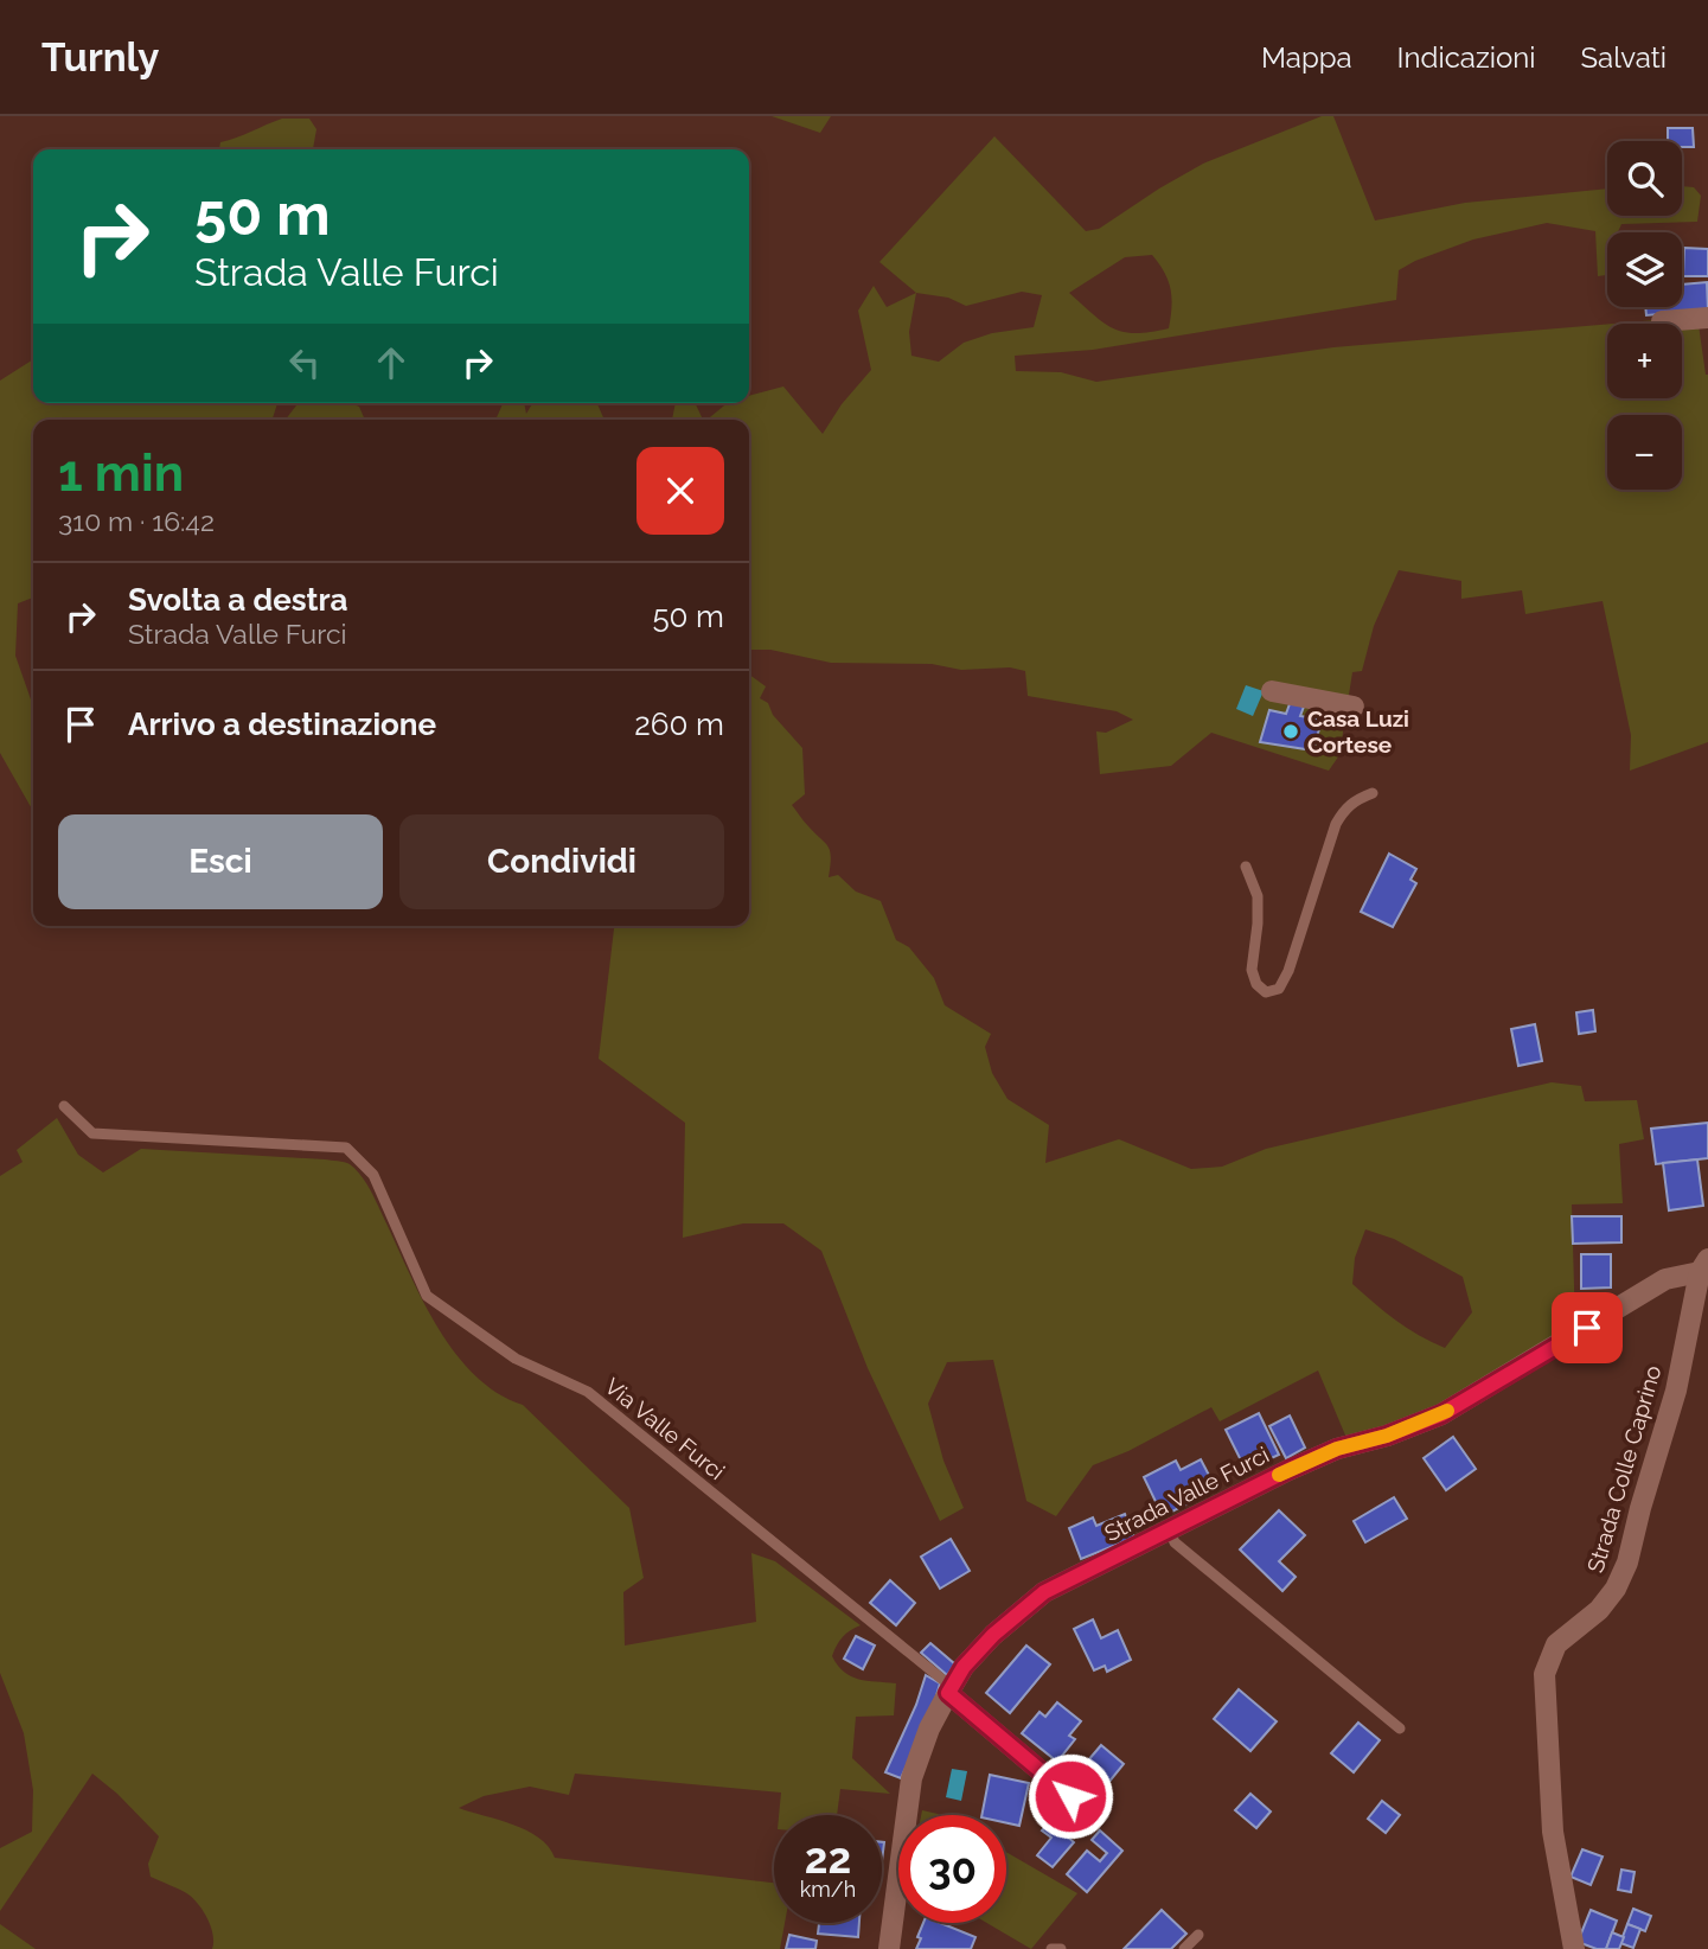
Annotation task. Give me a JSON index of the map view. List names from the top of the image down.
{
  "streets": {
    "street": ["Strada Colle Caprino", "Strada Valle Furci"],
    "lane": ["Via Valle Furci"]
  },
  "crossings": [
    ["Via Valle Furci", "Strada Valle Furci"],
    ["Strada Colle Caprino", "Strada Valle Furci"]
  ],
  "places": ["Casa Luzi Cortese"],
  "page": {
    "header": "Turnly",
    "nav": ["Mappa", "Indicazioni", "Salvati"],
    "map_buttons": ["+", "−"],
    "turn": ["50 m", "Strada Valle Furci"],
    "heading": ["1 min", "310 m · 16:42"],
    "list": [
      {
        "name": "Svolta a destra",
        "note": "Strada Valle Furci",
        "value": "50 m"
      },
      {
        "name": "Arrivo a destinazione",
        "value": "260 m"
      }
    ],
    "buttons": ["Esci", "Condividi"],
    "speed": "22 km/h",
    "limit": "30"
  }
}
